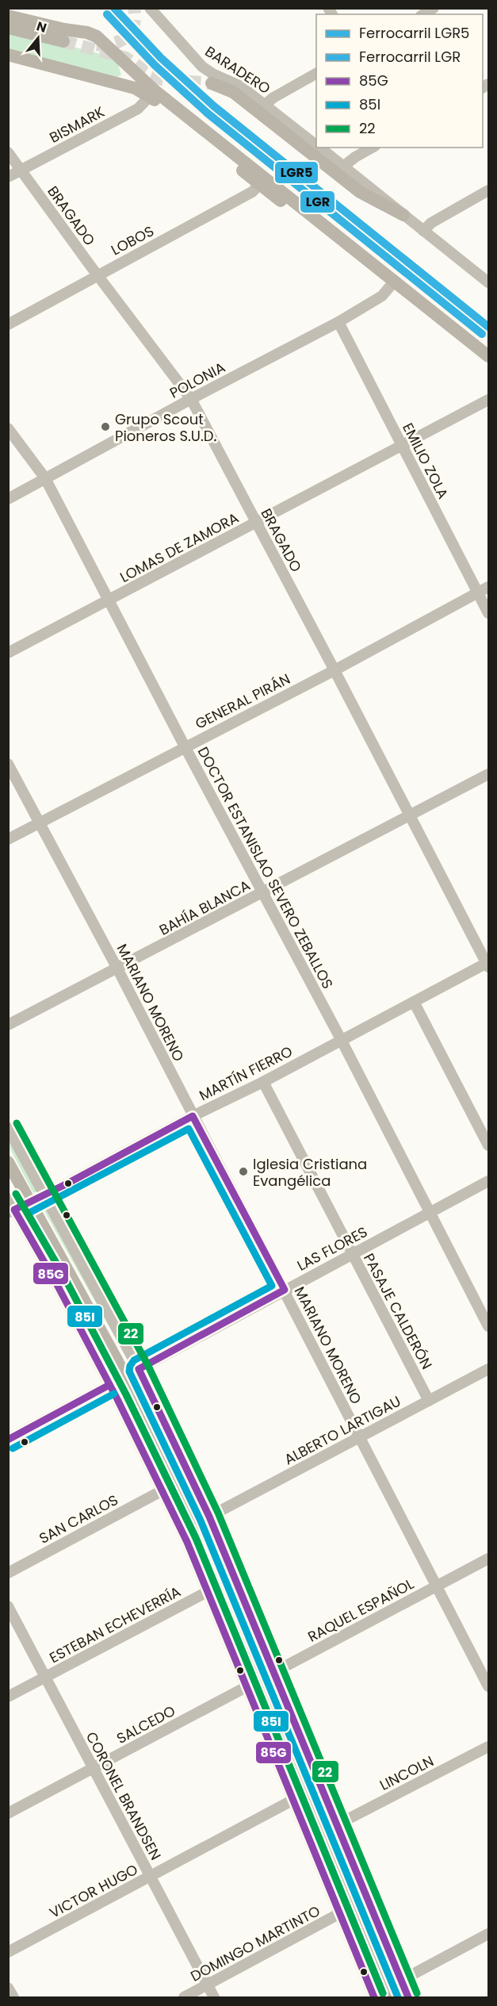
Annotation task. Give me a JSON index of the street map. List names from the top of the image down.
{
  "streets": {
    "street": [
      "BARADERO",
      "BISMARK",
      "BRAGADO",
      "LOBOS",
      "POLONIA",
      "EMILIO ZOLA",
      "LOMAS DE ZAMORA",
      "GENERAL PIRÁN",
      "DOCTOR ESTANISLAO SEVERO ZEBALLOS",
      "BAHÍA BLANCA",
      "MARIANO MORENO",
      "MARTÍN FIERRO",
      "LAS FLORES",
      "PASAJE CALDERÓN",
      "ALBERTO LARTIGAU",
      "SAN CARLOS",
      "RAQUEL ESPAÑOL",
      "ESTEBAN ECHEVERRÍA",
      "SALCEDO",
      "LINCOLN",
      "CORONEL BRANDSEN",
      "VICTOR HUGO",
      "DOMINGO MARTINTO"
    ]
  },
  "crossings": [
    ["BISMARK", "BRAGADO"],
    ["BRAGADO", "LOBOS"],
    ["BRAGADO", "POLONIA"],
    ["BRAGADO", "LOMAS DE ZAMORA"],
    ["BRAGADO", "GENERAL PIRÁN"],
    ["BRAGADO", "BAHÍA BLANCA"],
    ["BRAGADO", "MARTÍN FIERRO"],
    ["POLONIA", "EMILIO ZOLA"],
    ["POLONIA", "DOCTOR ESTANISLAO SEVERO ZEBALLOS"],
    ["EMILIO ZOLA", "LOMAS DE ZAMORA"],
    ["EMILIO ZOLA", "GENERAL PIRÁN"],
    ["LOMAS DE ZAMORA", "DOCTOR ESTANISLAO SEVERO ZEBALLOS"],
    ["GENERAL PIRÁN", "DOCTOR ESTANISLAO SEVERO ZEBALLOS"],
    ["GENERAL PIRÁN", "MARIANO MORENO"],
    ["DOCTOR ESTANISLAO SEVERO ZEBALLOS", "BAHÍA BLANCA"],
    ["DOCTOR ESTANISLAO SEVERO ZEBALLOS", "MARTÍN FIERRO"],
    ["DOCTOR ESTANISLAO SEVERO ZEBALLOS", "LAS FLORES"],
    ["BAHÍA BLANCA", "MARIANO MORENO"],
    ["MARIANO MORENO", "MARTÍN FIERRO"],
    ["MARIANO MORENO", "LAS FLORES"],
    ["MARIANO MORENO", "ALBERTO LARTIGAU"],
    ["MARIANO MORENO", "RAQUEL ESPAÑOL"],
    ["MARTÍN FIERRO", "PASAJE CALDERÓN"],
    ["LAS FLORES", "PASAJE CALDERÓN"],
    ["PASAJE CALDERÓN", "ALBERTO LARTIGAU"],
    ["RAQUEL ESPAÑOL", "SALCEDO"],
    ["ESTEBAN ECHEVERRÍA", "CORONEL BRANDSEN"],
    ["SALCEDO", "CORONEL BRANDSEN"],
    ["CORONEL BRANDSEN", "VICTOR HUGO"],
    ["CORONEL BRANDSEN", "DOMINGO MARTINTO"]
  ],
  "places": ["Grupo Scout Pioneros S.U.D.", "Iglesia Cristiana Evangélica"],
  "lines": [
    "rail line LGR5",
    "rail line LGR",
    "transit line 85G",
    "transit line 22",
    "transit line 85I"
  ],
  "legend": [
    "Ferrocarril LGR5",
    "Ferrocarril LGR",
    "85G",
    "85I",
    "22"
  ],
  "north": "top"
}
